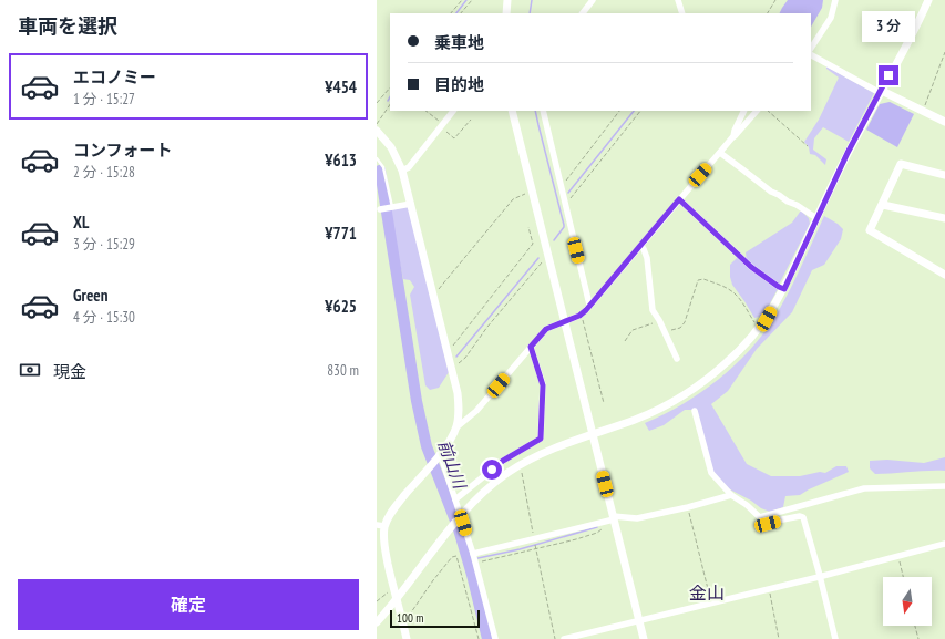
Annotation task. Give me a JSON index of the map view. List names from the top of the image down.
{
  "districts": ["金山"],
  "water": ["前山川"],
  "scale_bar": "100 m",
  "north": "bottom",
  "page": {
    "heading": "車両を選択",
    "bubble": "3 分",
    "banner": ["乗車地", "目的地"],
    "list": [
      {
        "name": "エコノミー",
        "note": "1 分 · 15:27",
        "value": "¥454"
      },
      {
        "name": "コンフォート",
        "note": "2 分 · 15:28",
        "value": "¥613"
      },
      {
        "name": "XL",
        "note": "3 分 · 15:29",
        "value": "¥771"
      },
      {
        "name": "Green",
        "note": "4 分 · 15:30",
        "value": "¥625"
      }
    ],
    "pay": ["現金", "830 m"],
    "buttons": "確定",
    "scale": "100 m"
  }
}
